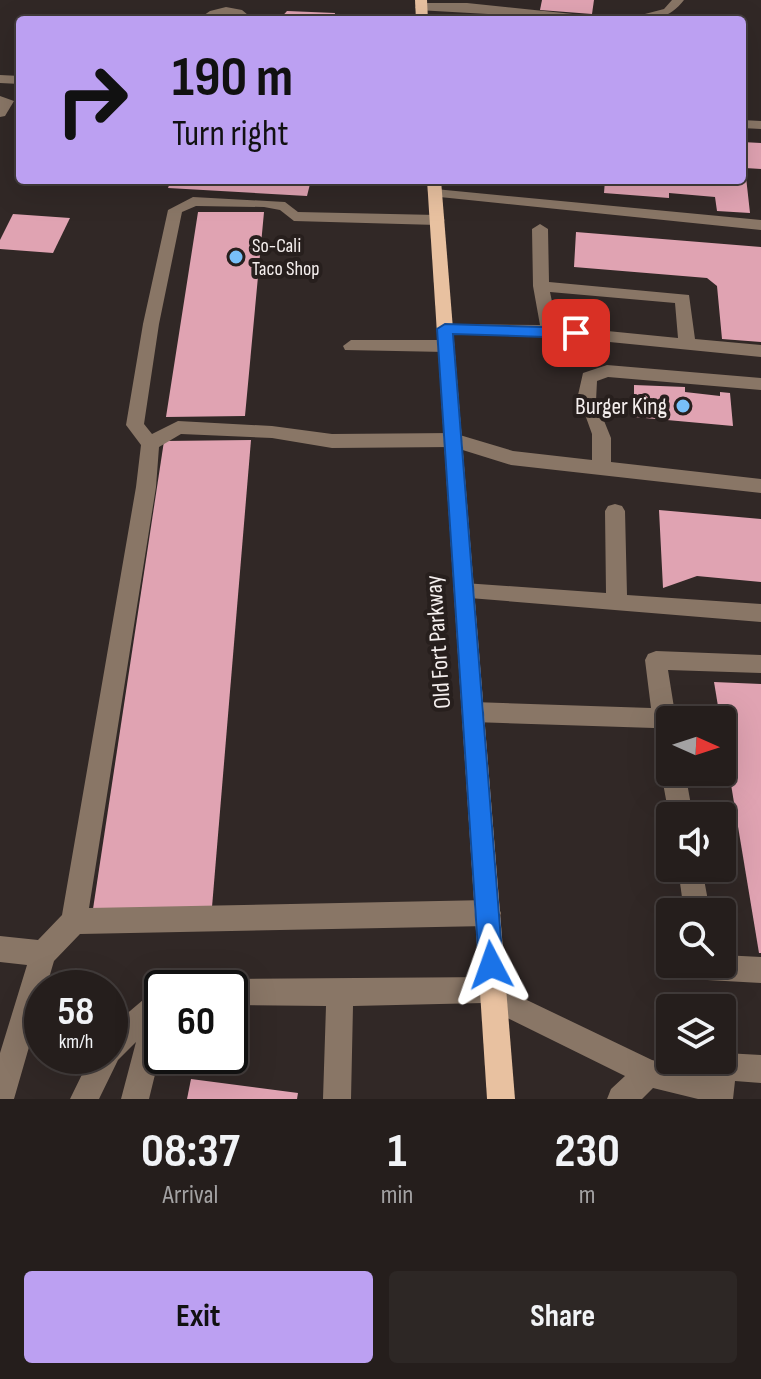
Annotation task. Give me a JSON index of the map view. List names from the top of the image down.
{
  "streets": {
    "main road": ["Old Fort Parkway"]
  },
  "places": ["So-Cali Taco Shop", "Burger King"],
  "north": "right",
  "page": {
    "turn": ["190 m", "Turn right"],
    "speed": "58 km/h",
    "limit": "60",
    "eta": [
      "08:37",
      "Arrival",
      "1",
      "min",
      "230",
      "m"
    ],
    "buttons": ["Exit", "Share"]
  }
}
